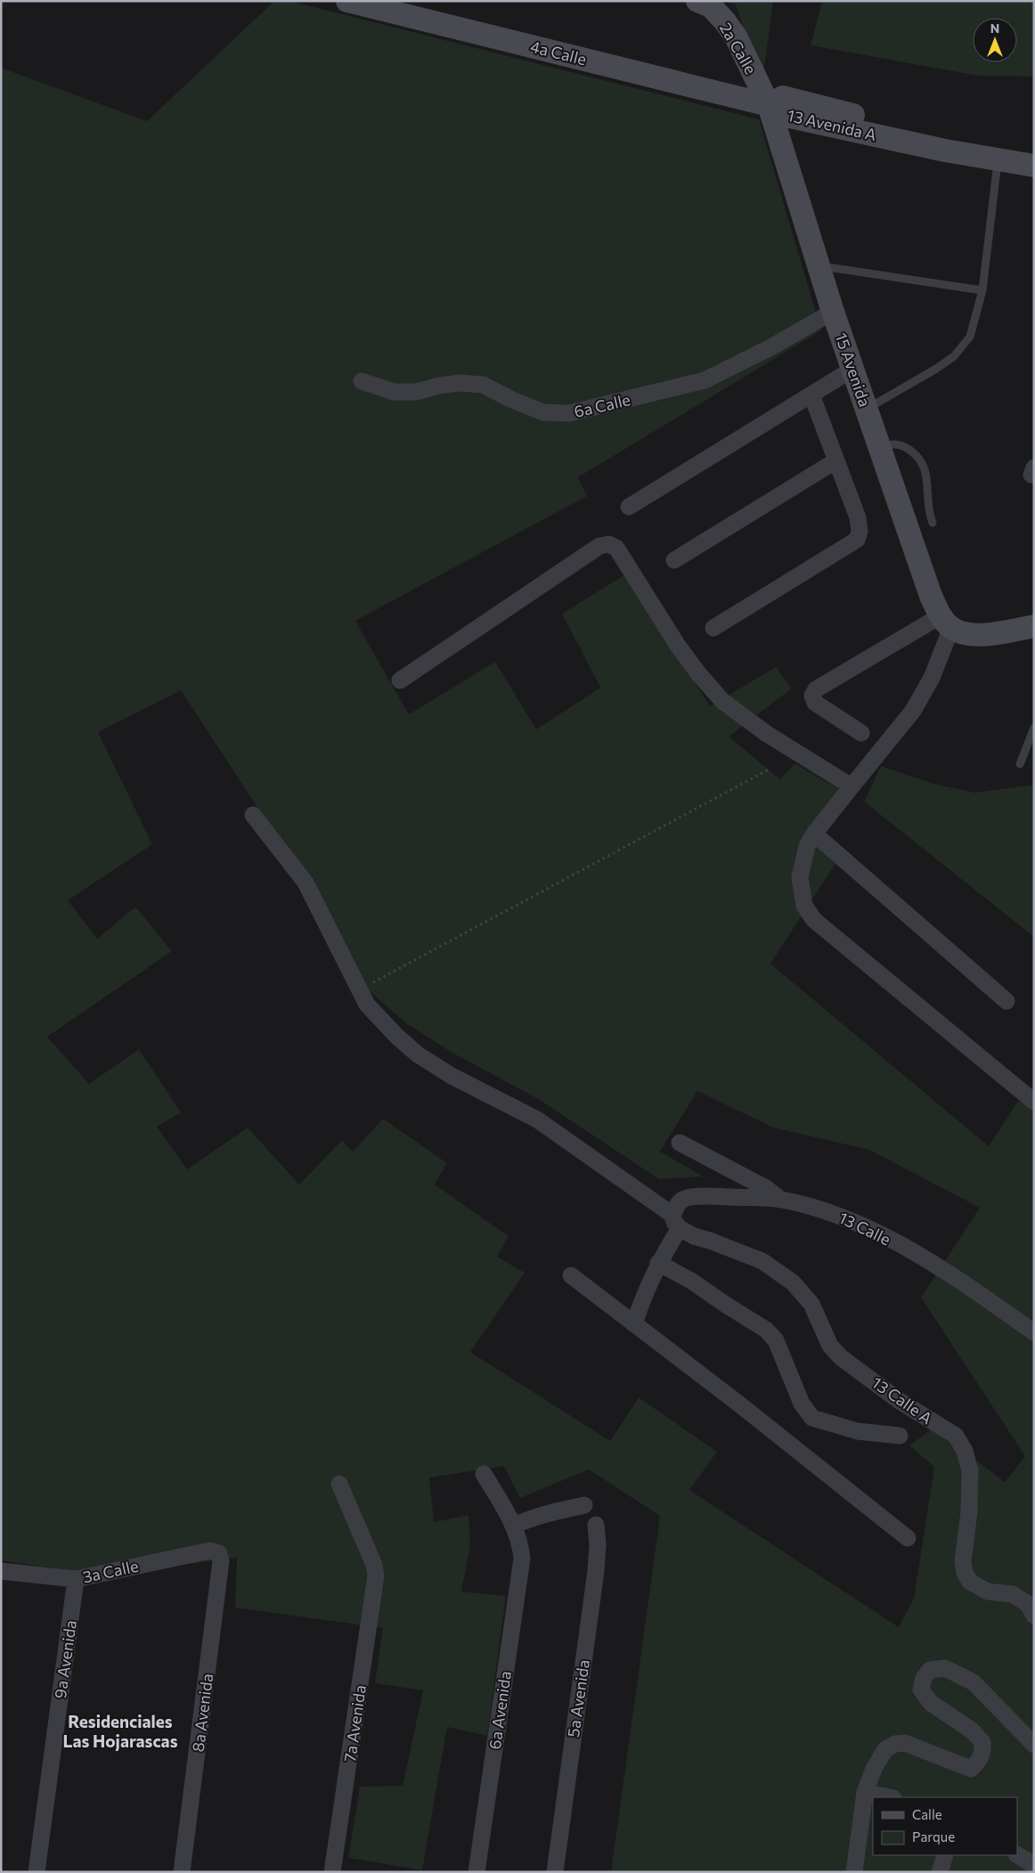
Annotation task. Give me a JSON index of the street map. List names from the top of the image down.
{
  "streets": {
    "street": [
      "2a Calle",
      "4a Calle",
      "13 Avenida A",
      "15 Avenida",
      "6a Calle",
      "13 Calle",
      "13 Calle A",
      "3a Calle",
      "9a Avenida",
      "5a Avenida",
      "6a Avenida",
      "8a Avenida",
      "7a Avenida"
    ]
  },
  "crossings": [
    ["2a Calle", "4a Calle"],
    ["2a Calle", "13 Avenida A"],
    ["2a Calle", "15 Avenida"],
    ["4a Calle", "13 Avenida A"],
    ["4a Calle", "15 Avenida"],
    ["13 Avenida A", "15 Avenida"],
    ["15 Avenida", "6a Calle"],
    ["13 Calle", "13 Calle A"],
    ["3a Calle", "9a Avenida"],
    ["3a Calle", "8a Avenida"]
  ],
  "districts": ["Residenciales Las Hojarascas"],
  "legend": ["Calle", "Parque"],
  "north": "top"
}
